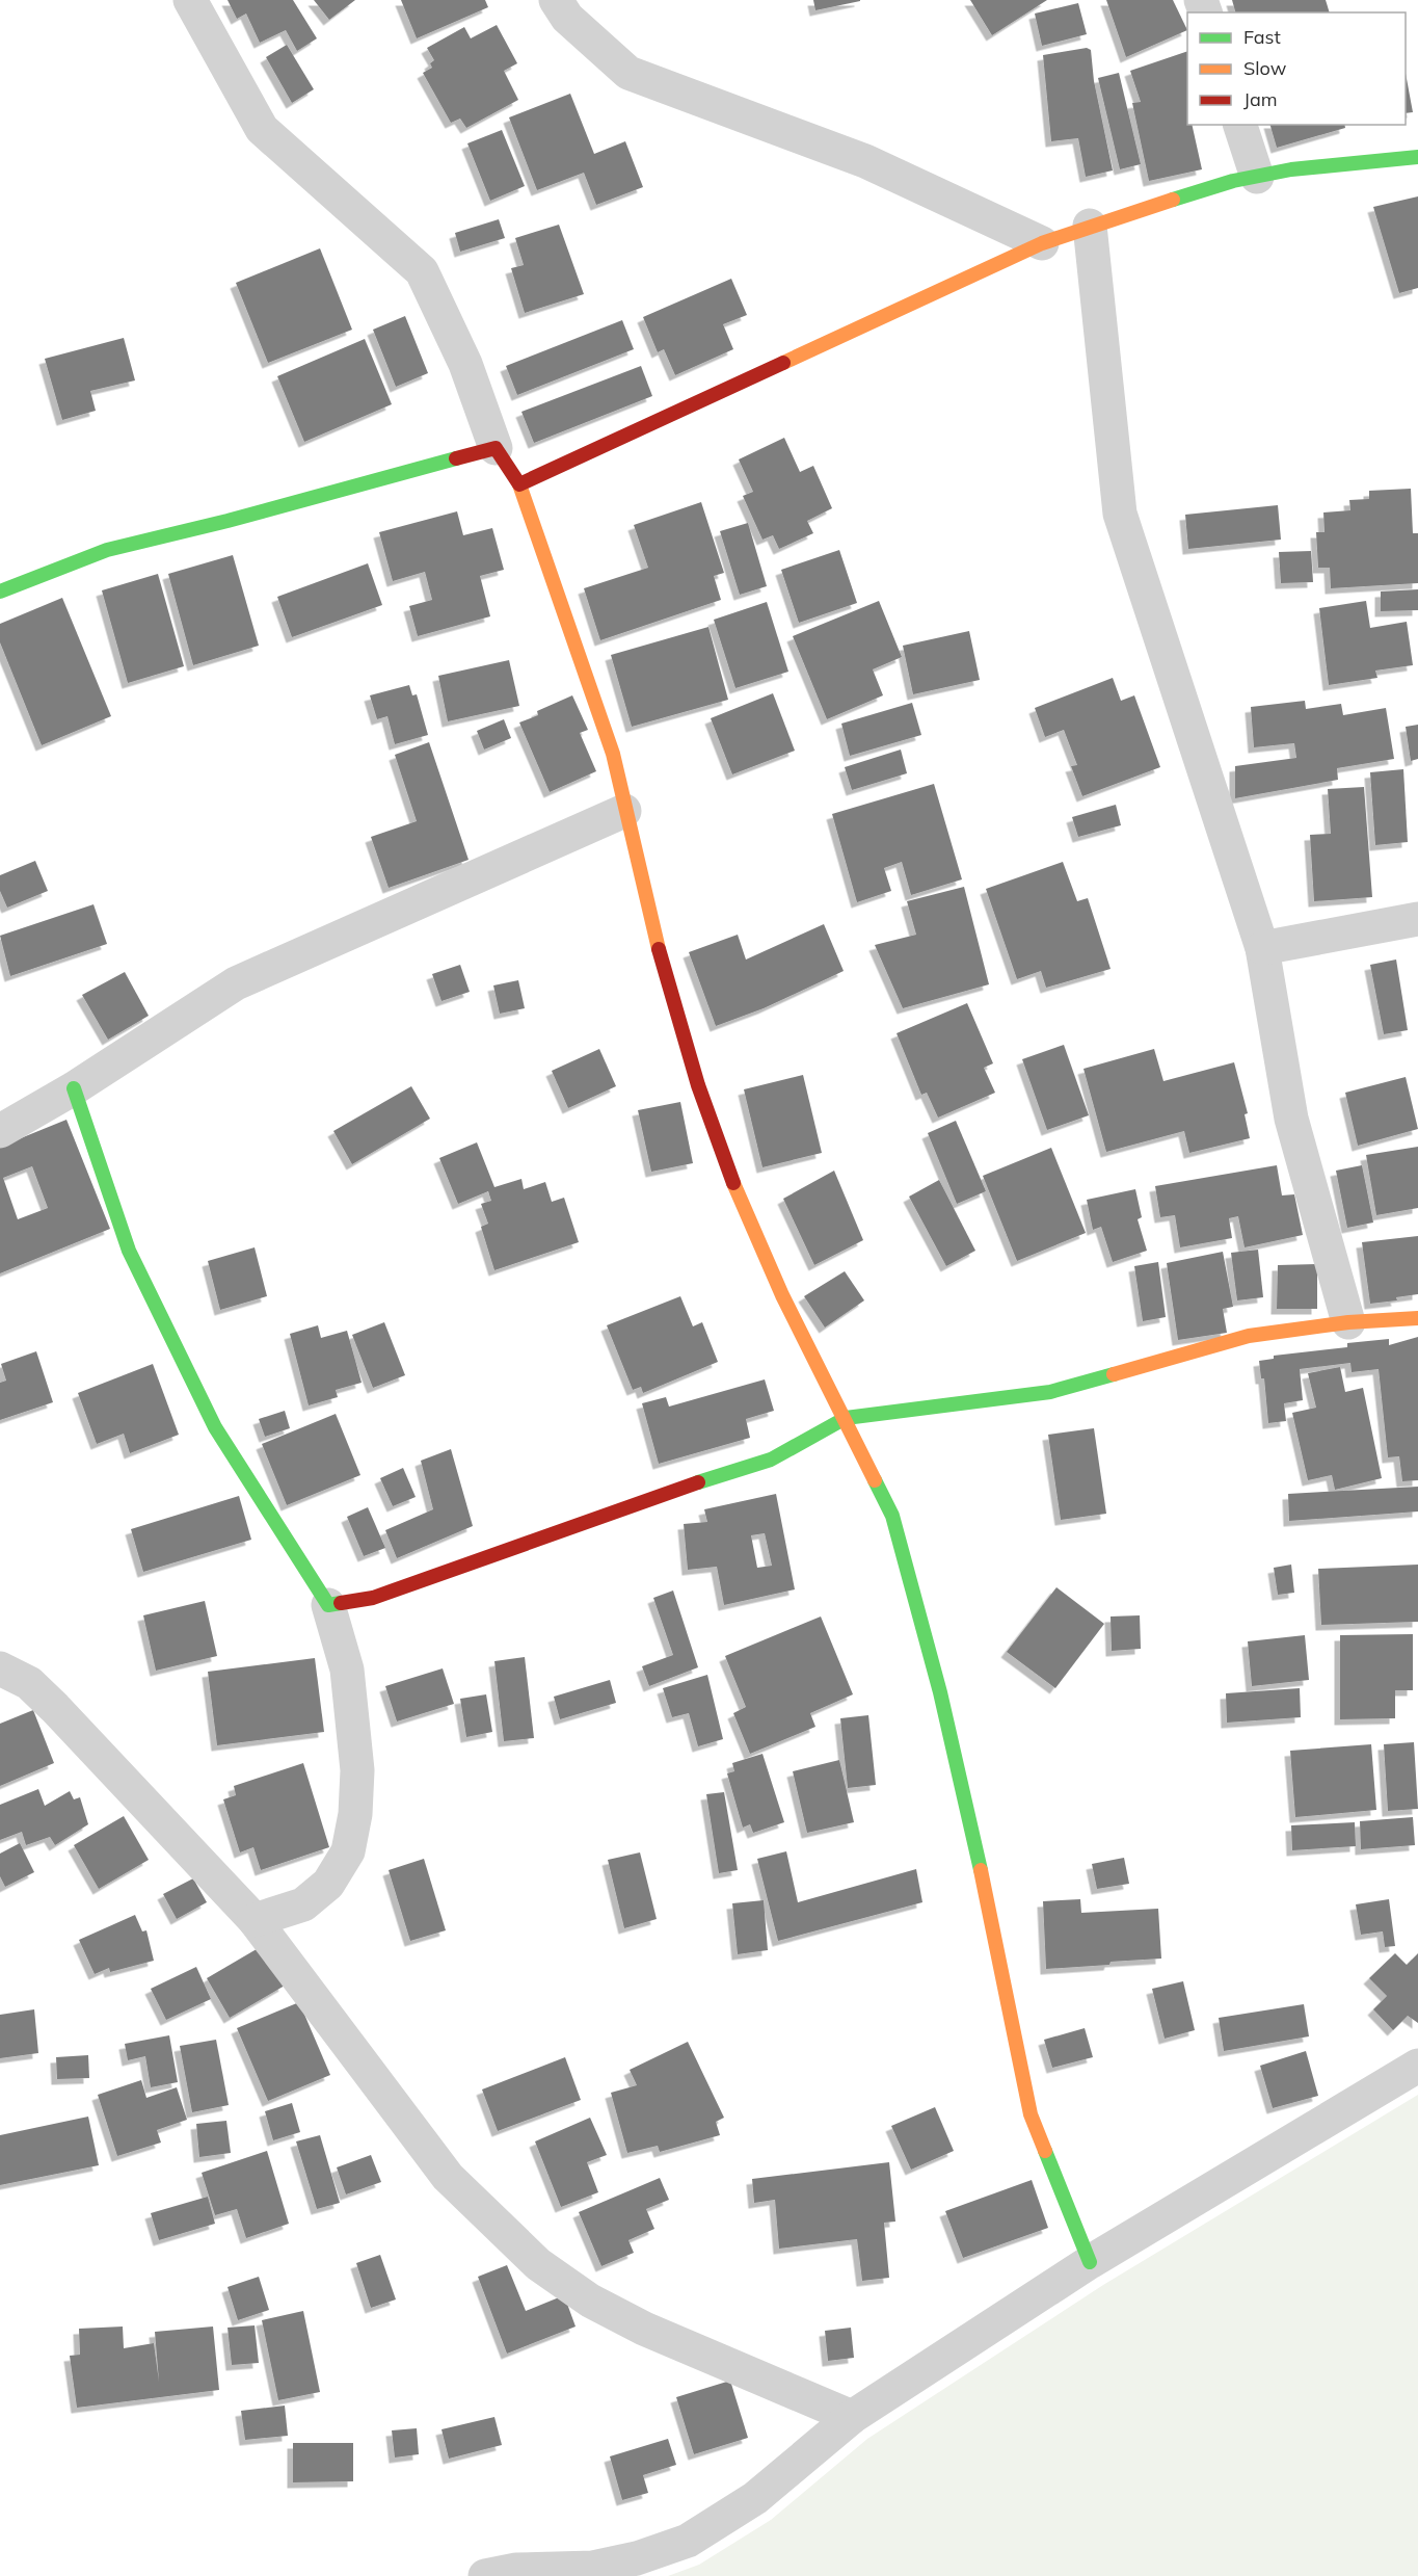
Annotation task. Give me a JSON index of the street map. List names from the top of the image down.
{
  "legend": ["Fast", "Slow", "Jam"]
}
